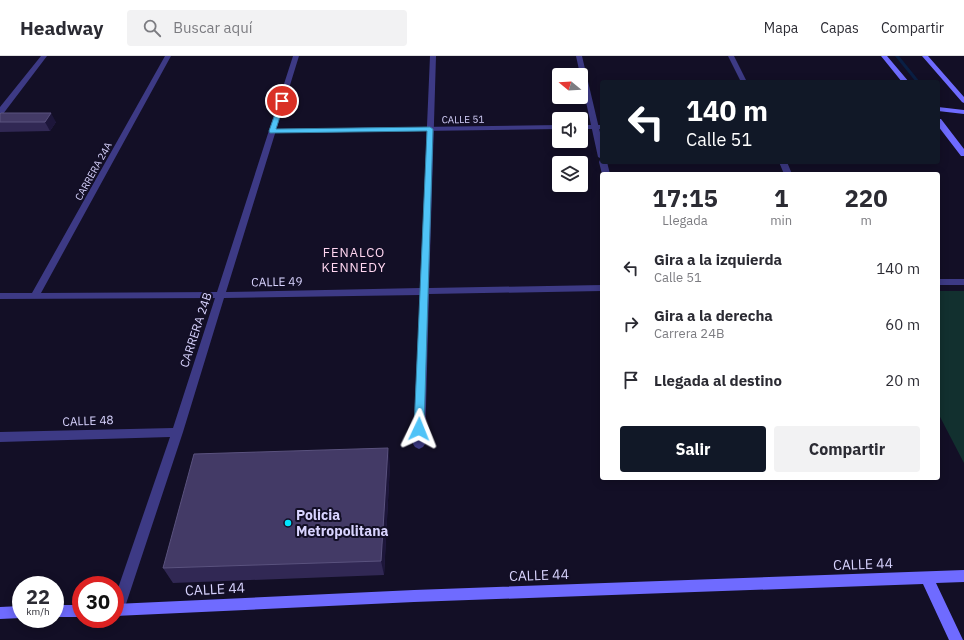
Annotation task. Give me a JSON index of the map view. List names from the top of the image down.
{
  "streets": {
    "main road": ["CALLE 44"],
    "street": [
      "CARRERA 24A",
      "CALLE 49",
      "CARRERA 24B",
      "CALLE 48"
    ],
    "lane": ["CALLE 51"]
  },
  "crossings": [
    ["CALLE 51", "CARRERA 24B"],
    ["CARRERA 24A", "CALLE 49"],
    ["CALLE 49", "CARRERA 24B"],
    ["CARRERA 24B", "CALLE 48"]
  ],
  "districts": ["FENALCO KENNEDY"],
  "places": ["Policia Metropolitana"],
  "north": "left",
  "page": {
    "header": "Headway",
    "search": "Buscar aquí",
    "nav": ["Mapa", "Capas", "Compartir"],
    "turn": ["140 m", "Calle 51"],
    "eta": [
      "17:15",
      "Llegada",
      "1",
      "min",
      "220",
      "m"
    ],
    "list": [
      {
        "name": "Gira a la izquierda",
        "note": "Calle 51",
        "value": "140 m"
      },
      {
        "name": "Gira a la derecha",
        "note": "Carrera 24B",
        "value": "60 m"
      },
      {
        "name": "Llegada al destino",
        "value": "20 m"
      }
    ],
    "buttons": ["Salir", "Compartir"],
    "speed": "22 km/h",
    "limit": "30"
  }
}
